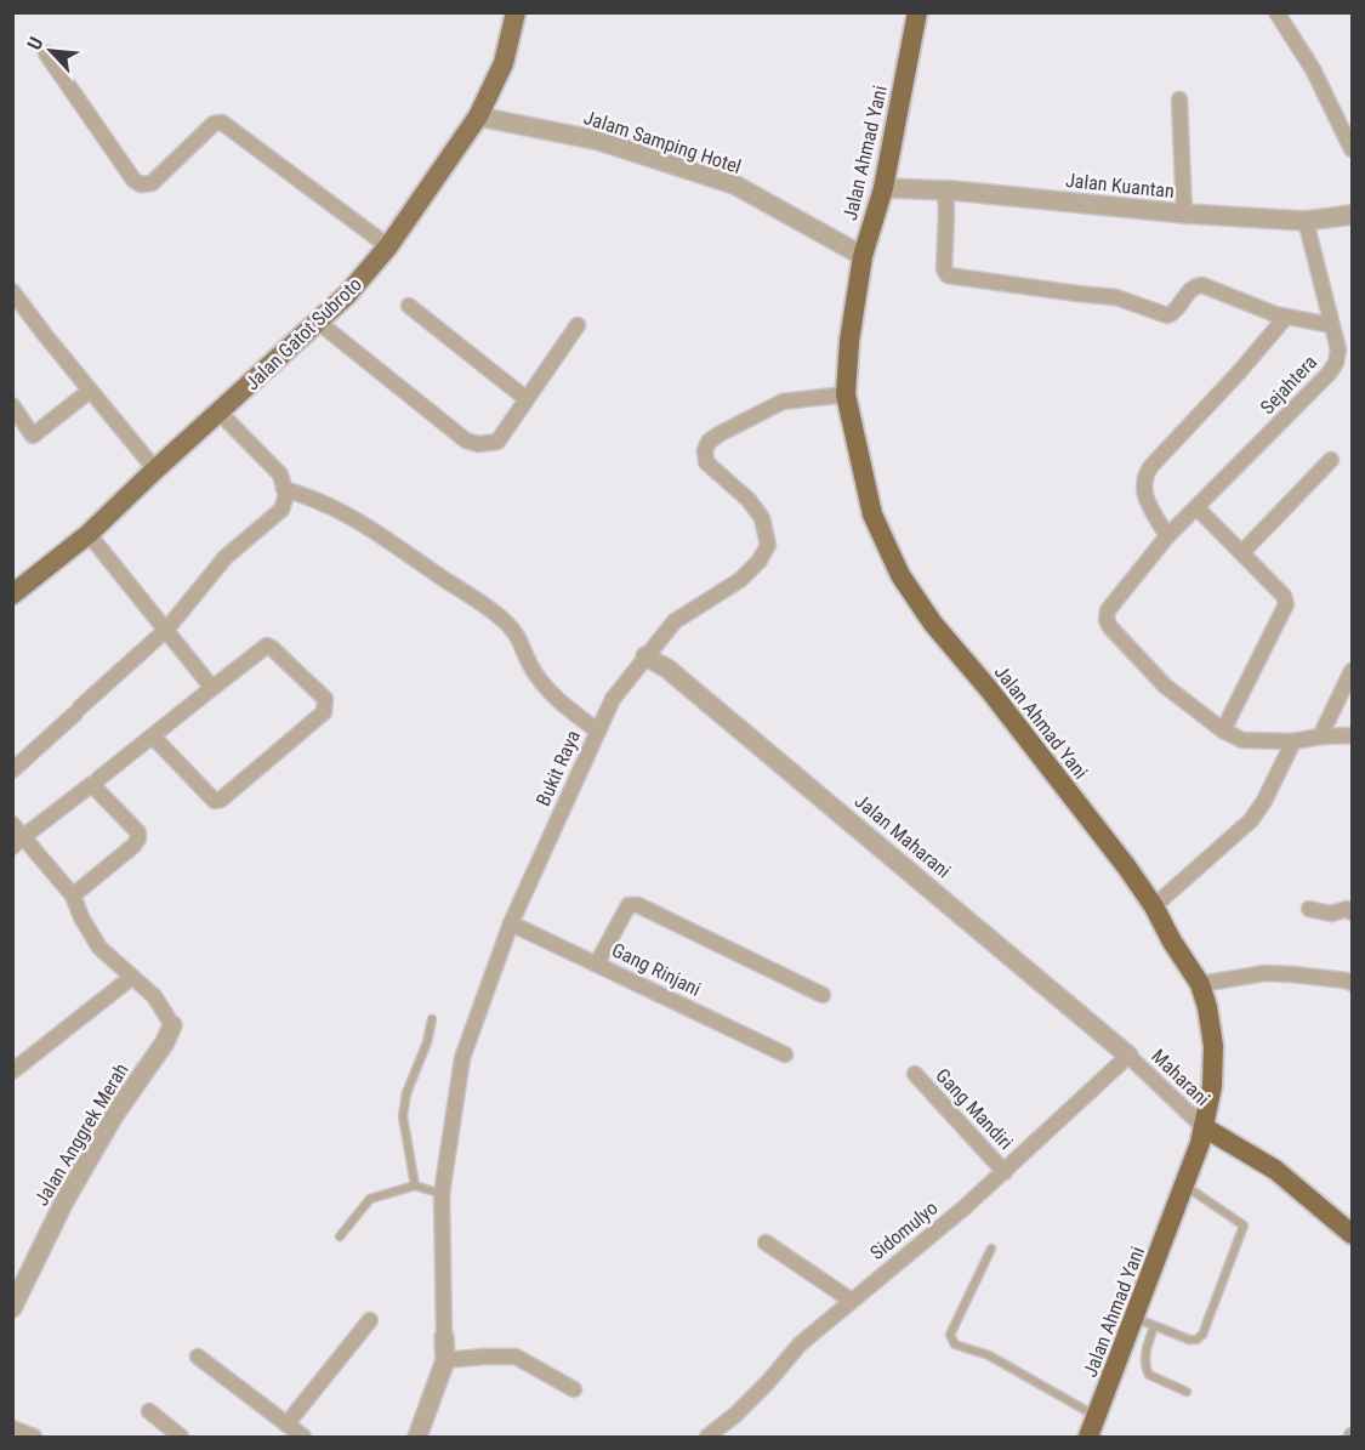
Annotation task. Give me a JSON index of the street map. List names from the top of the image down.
{
  "streets": {
    "highway": ["Jalan Ahmad Yani"],
    "main road": ["Jalan Gatot Subroto"],
    "street": [
      "Jalam Samping Hotel",
      "Jalan Kuantan",
      "Sejahtera",
      "Bukit Raya",
      "Jalan Maharani",
      "Gang Rinjani",
      "Maharani",
      "Gang Mandiri",
      "Jalan Anggrek Merah",
      "Sidomulyo"
    ]
  },
  "crossings": [
    ["Jalam Samping Hotel", "Jalan Ahmad Yani"],
    ["Jalam Samping Hotel", "Jalan Gatot Subroto"],
    ["Jalan Ahmad Yani", "Jalan Kuantan"],
    ["Jalan Ahmad Yani", "Bukit Raya"],
    ["Jalan Ahmad Yani", "Maharani"],
    ["Jalan Kuantan", "Sejahtera"],
    ["Bukit Raya", "Jalan Maharani"],
    ["Bukit Raya", "Gang Rinjani"],
    ["Jalan Maharani", "Maharani"],
    ["Jalan Maharani", "Sidomulyo"],
    ["Maharani", "Sidomulyo"],
    ["Gang Mandiri", "Sidomulyo"]
  ],
  "north": "top left"
}
